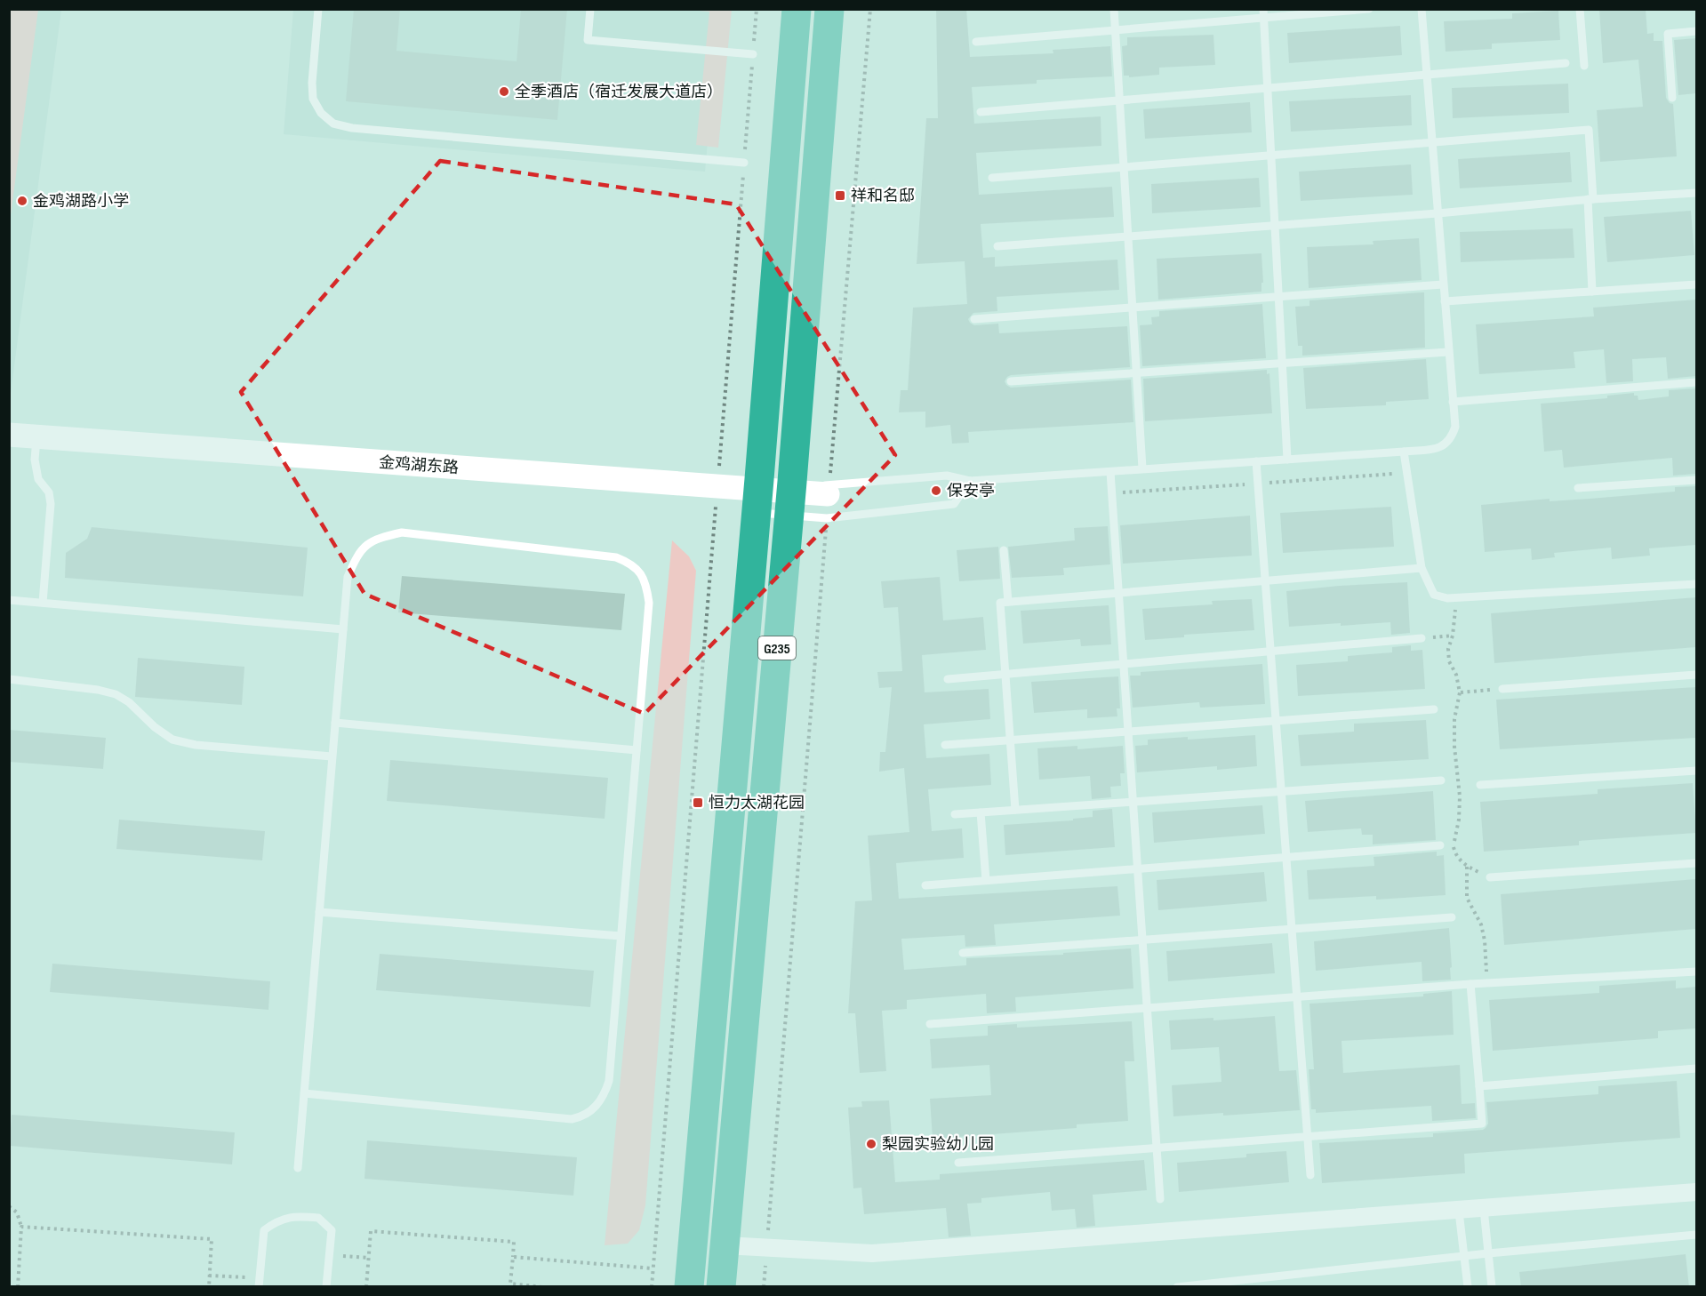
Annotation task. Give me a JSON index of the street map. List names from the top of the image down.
{
  "streets": {
    "highway": ["G235"],
    "street": ["金鸡湖东路"]
  },
  "crossings": [
    ["金鸡湖东路", "G235"]
  ],
  "places": {
    "other": [
      "全季酒店（宿迁发展大道店）",
      "金鸡湖路小学",
      "保安亭",
      "梨园实验幼儿园"
    ],
    "transit": ["祥和名邸", "恒力太湖花园"]
  }
}
